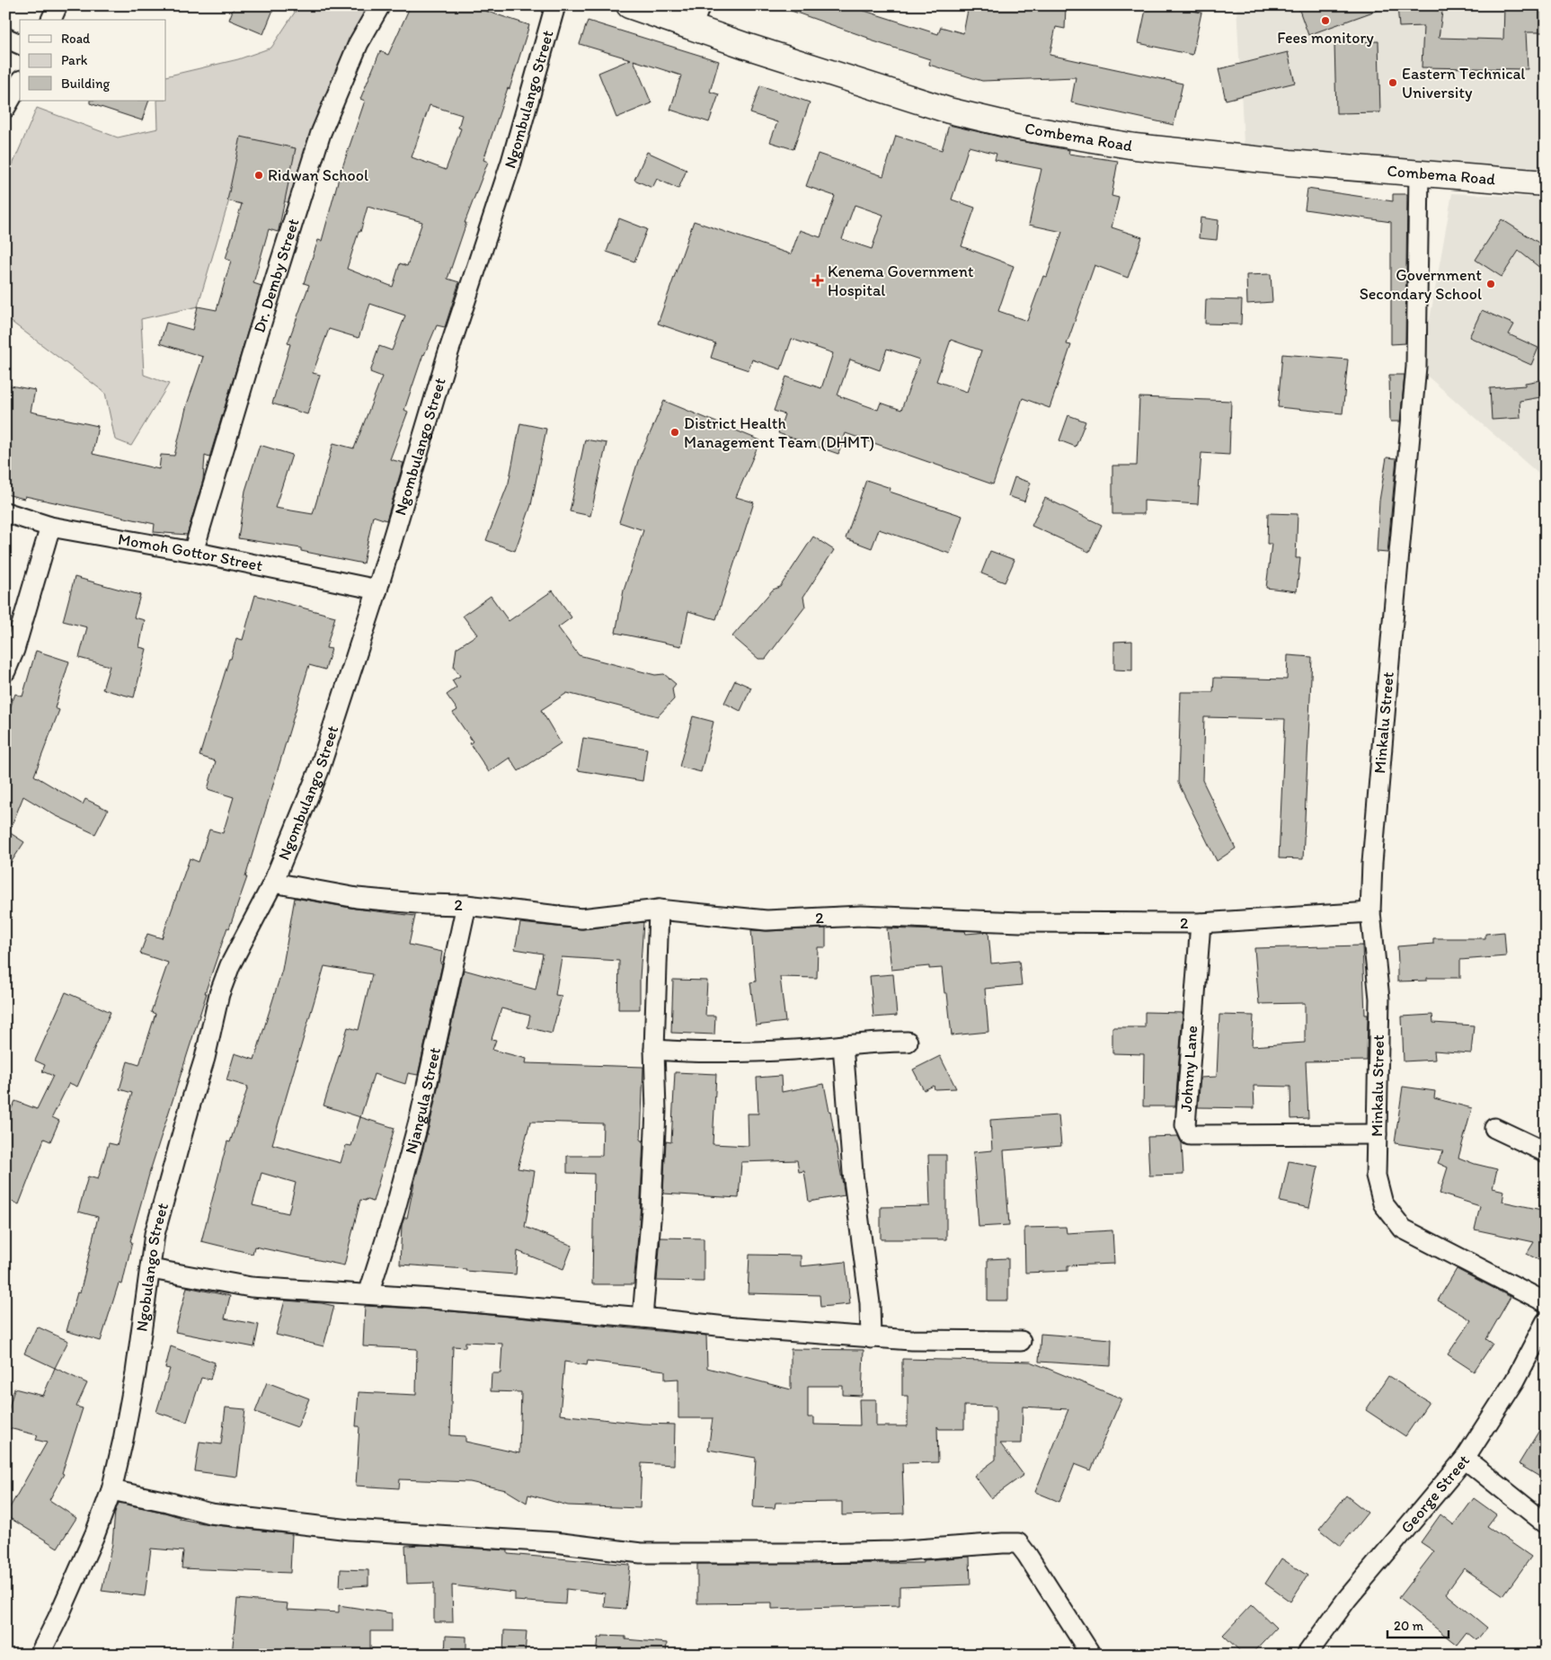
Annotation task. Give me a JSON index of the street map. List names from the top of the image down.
{
  "streets": {
    "street": [
      "Ngombulango Street",
      "Combema Road",
      "Dr. Demby Street",
      "Momoh Gottor Street",
      "Minkalu Street",
      "2",
      "Johnny Lane",
      "Njangula Street",
      "Ngobulango Street",
      "George Street"
    ]
  },
  "crossings": [
    ["Ngombulango Street", "Momoh Gottor Street"],
    ["Ngombulango Street", "2"],
    ["Ngombulango Street", "Ngobulango Street"],
    ["Combema Road", "Minkalu Street"],
    ["Dr. Demby Street", "Momoh Gottor Street"],
    ["Minkalu Street", "2"],
    ["Minkalu Street", "Johnny Lane"],
    ["2", "Johnny Lane"],
    ["2", "Njangula Street"],
    ["2", "Ngobulango Street"]
  ],
  "places": {
    "other": [
      "Fees monitory",
      "Eastern Technical University",
      "Ridwan School",
      "Government Secondary School",
      "District Health Management Team (DHMT)"
    ],
    "health": ["Kenema Government Hospital"]
  },
  "legend": ["Road", "Park", "Building"],
  "scale_bar": "20 m"
}
